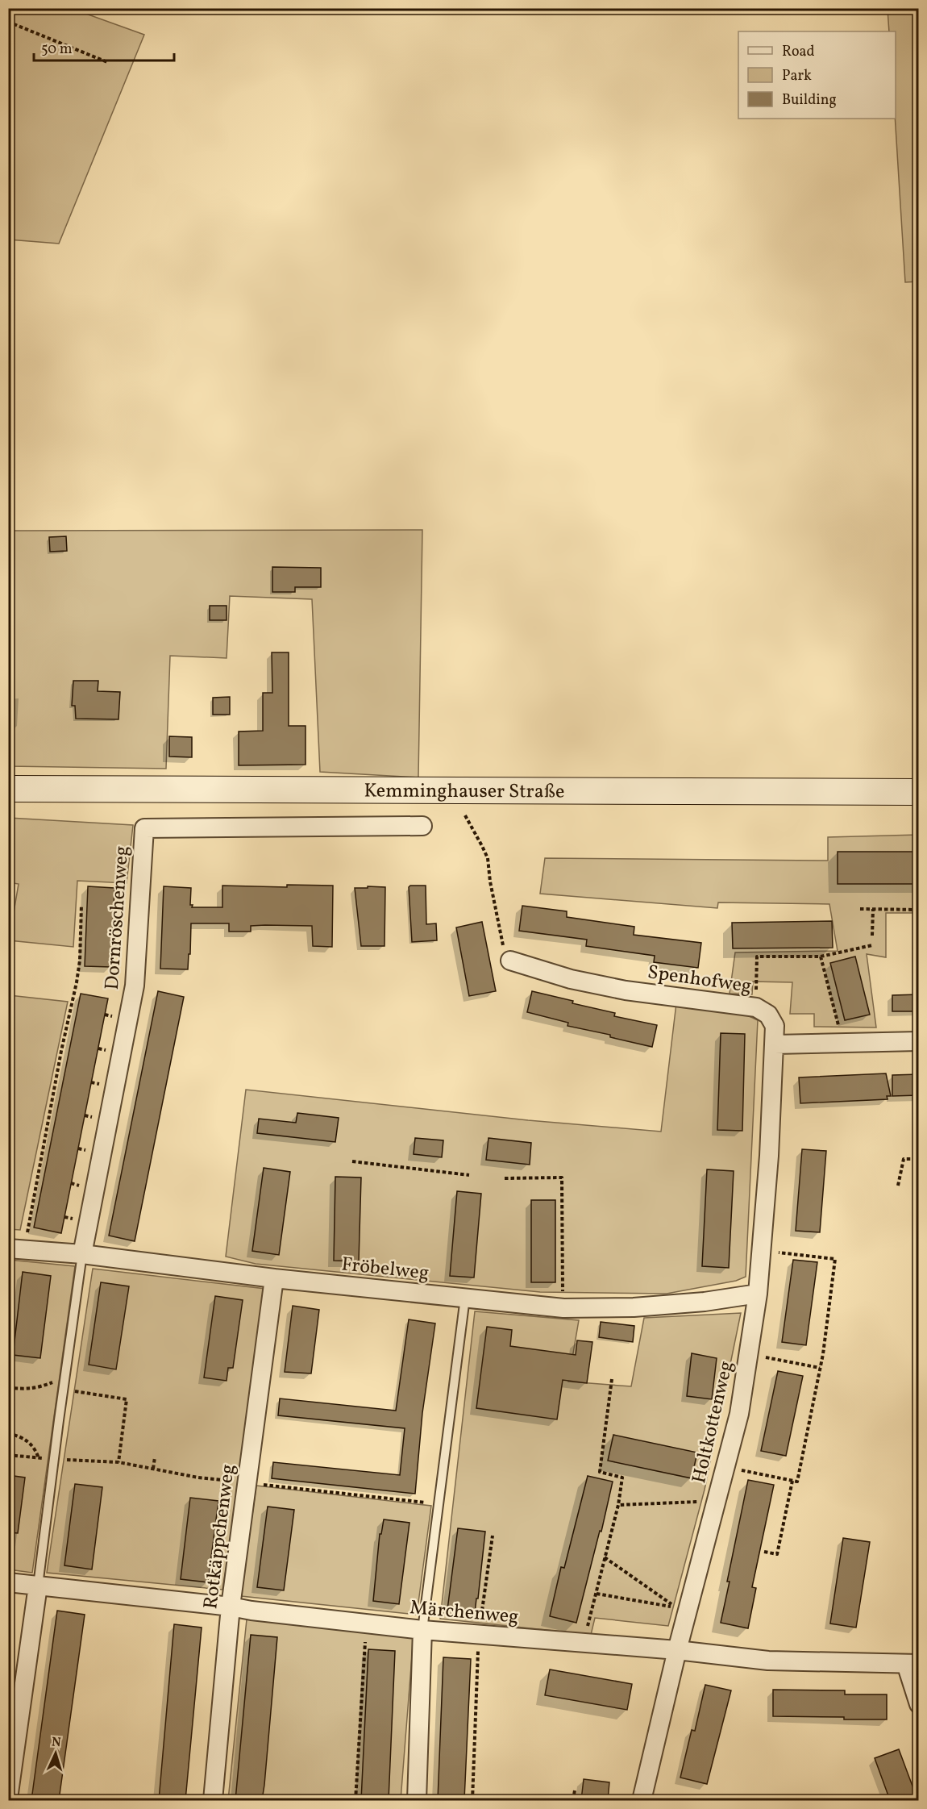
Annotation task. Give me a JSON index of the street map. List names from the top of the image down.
{
  "streets": {
    "main road": ["Kemminghauser Straße"],
    "street": [
      "Dornröschenweg",
      "Spenhofweg",
      "Fröbelweg",
      "Holtkottenweg",
      "Rotkäppchenweg",
      "Märchenweg"
    ]
  },
  "crossings": [
    ["Dornröschenweg", "Fröbelweg"],
    ["Spenhofweg", "Holtkottenweg"],
    ["Fröbelweg", "Holtkottenweg"],
    ["Fröbelweg", "Rotkäppchenweg"],
    ["Holtkottenweg", "Märchenweg"],
    ["Rotkäppchenweg", "Märchenweg"]
  ],
  "legend": ["Road", "Park", "Building"],
  "scale_bar": "50 m",
  "north": "top"
}
